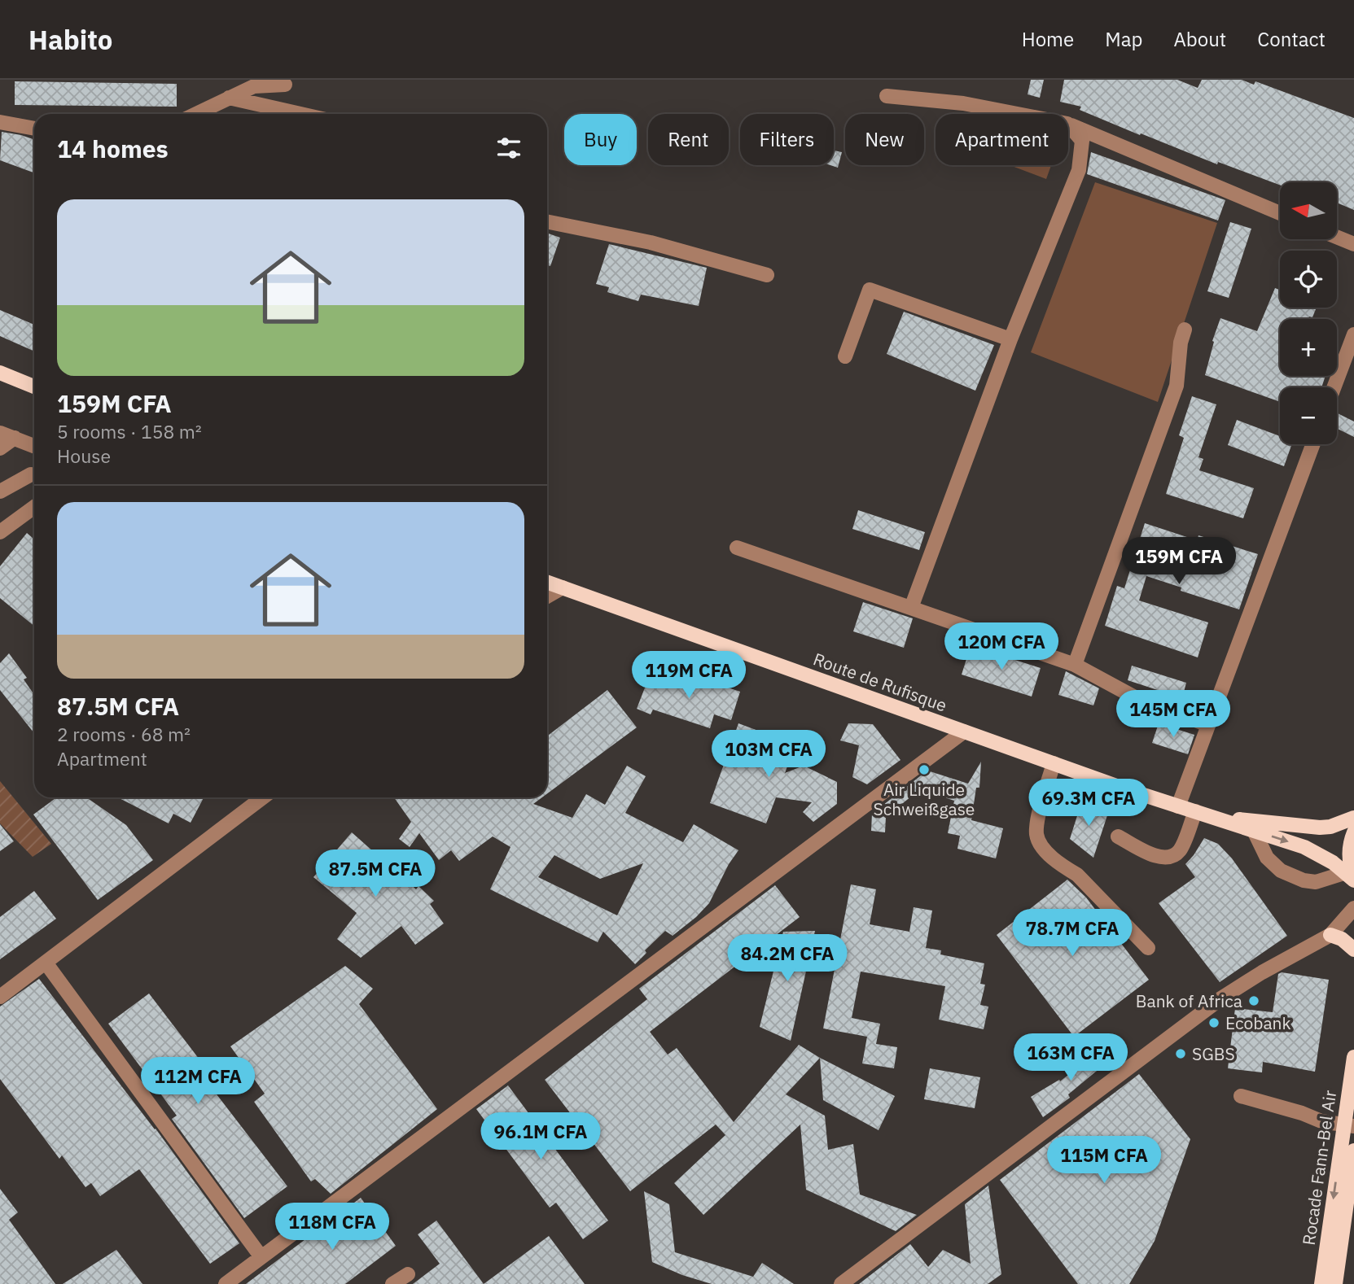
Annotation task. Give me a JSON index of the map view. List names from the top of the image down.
{
  "streets": {
    "main road": ["Route de Rufisque", "Rocade Fann-Bel Air"]
  },
  "places": [
    "Air Liquide Schweißgase",
    "Bank of Africa",
    "Ecobank",
    "SGBS"
  ],
  "north": "left",
  "page": {
    "header": "Habito",
    "nav": [
      "Home",
      "Map",
      "About",
      "Contact"
    ],
    "chip": [
      "Buy",
      "Rent",
      "Filters",
      "New",
      "Apartment"
    ],
    "heading": "14 homes",
    "map_buttons": ["+", "−"],
    "list": [
      {
        "name": "159M CFA",
        "note": "5 rooms · 158 m² · House"
      },
      {
        "name": "87.5M CFA",
        "note": "2 rooms · 68 m² · Apartment"
      }
    ],
    "price": [
      "159M CFA",
      "120M CFA",
      "119M CFA",
      "145M CFA",
      "103M CFA",
      "69.3M CFA",
      "87.5M CFA",
      "78.7M CFA",
      "84.2M CFA",
      "163M CFA",
      "112M CFA",
      "96.1M CFA",
      "115M CFA",
      "118M CFA"
    ]
  }
}
